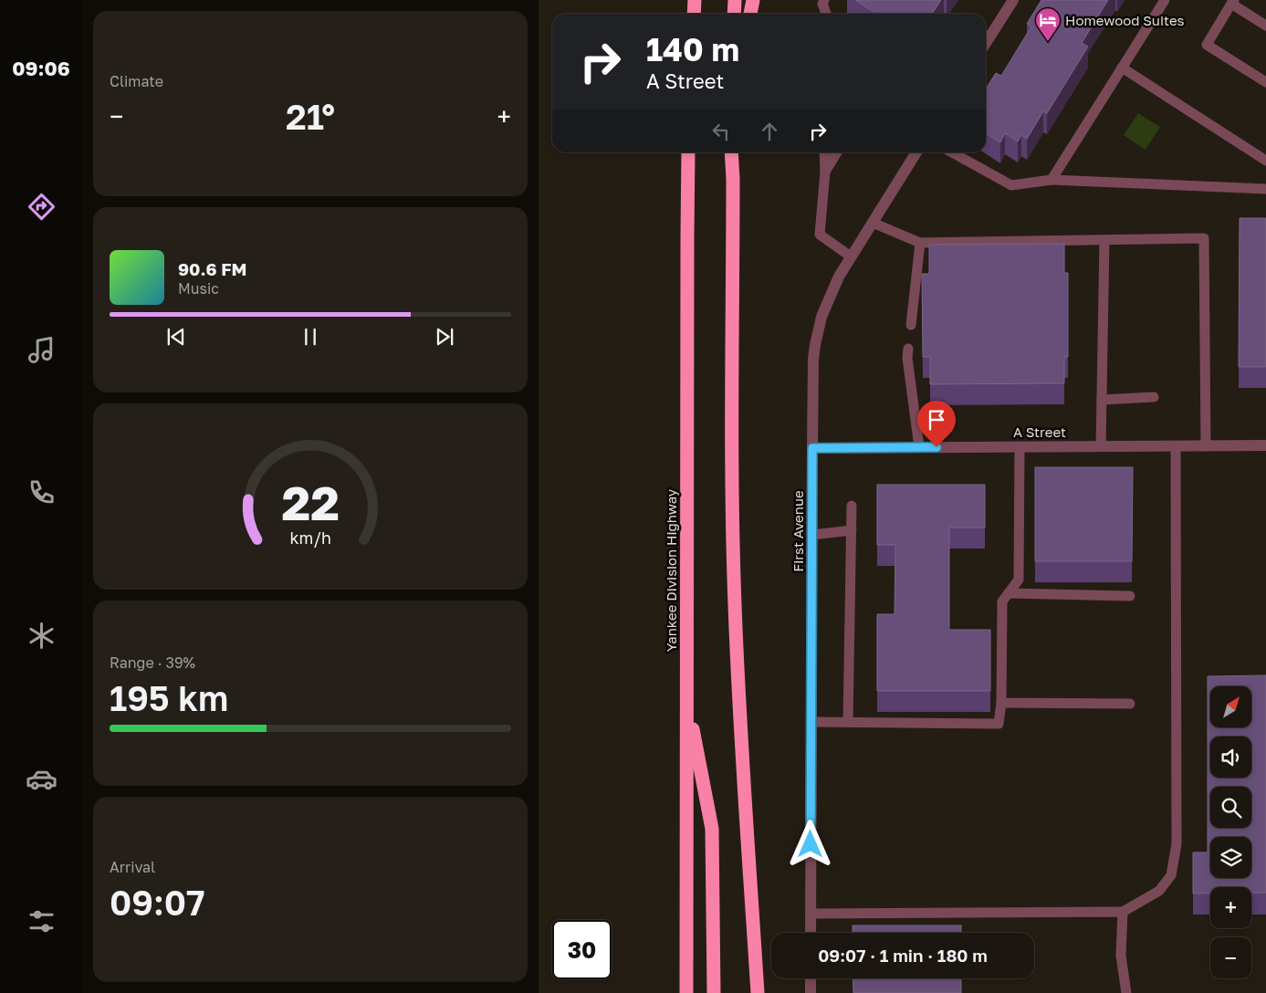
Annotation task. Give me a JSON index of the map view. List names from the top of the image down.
{
  "streets": {
    "highway": ["Yankee Division Highway"],
    "street": ["A Street", "First Avenue"]
  },
  "crossings": [
    ["A Street", "First Avenue"]
  ],
  "places": {
    "hotel": ["Homewood Suites"]
  },
  "north": "top right",
  "page": {
    "tabs": "09:06",
    "tile": [
      "Climate",
      ["Range · 39%", "195 km"],
      ["Arrival", "09:07"]
    ],
    "turn": ["140 m", "A Street"],
    "heat": ["−", "21°", "+"],
    "song": ["90.6 FM", "Music"],
    "map_buttons": ["+", "−"],
    "limit": "30",
    "trip": "09:07 · 1 min · 180 m",
    "gauge": ["22", "km/h"]
  }
}
